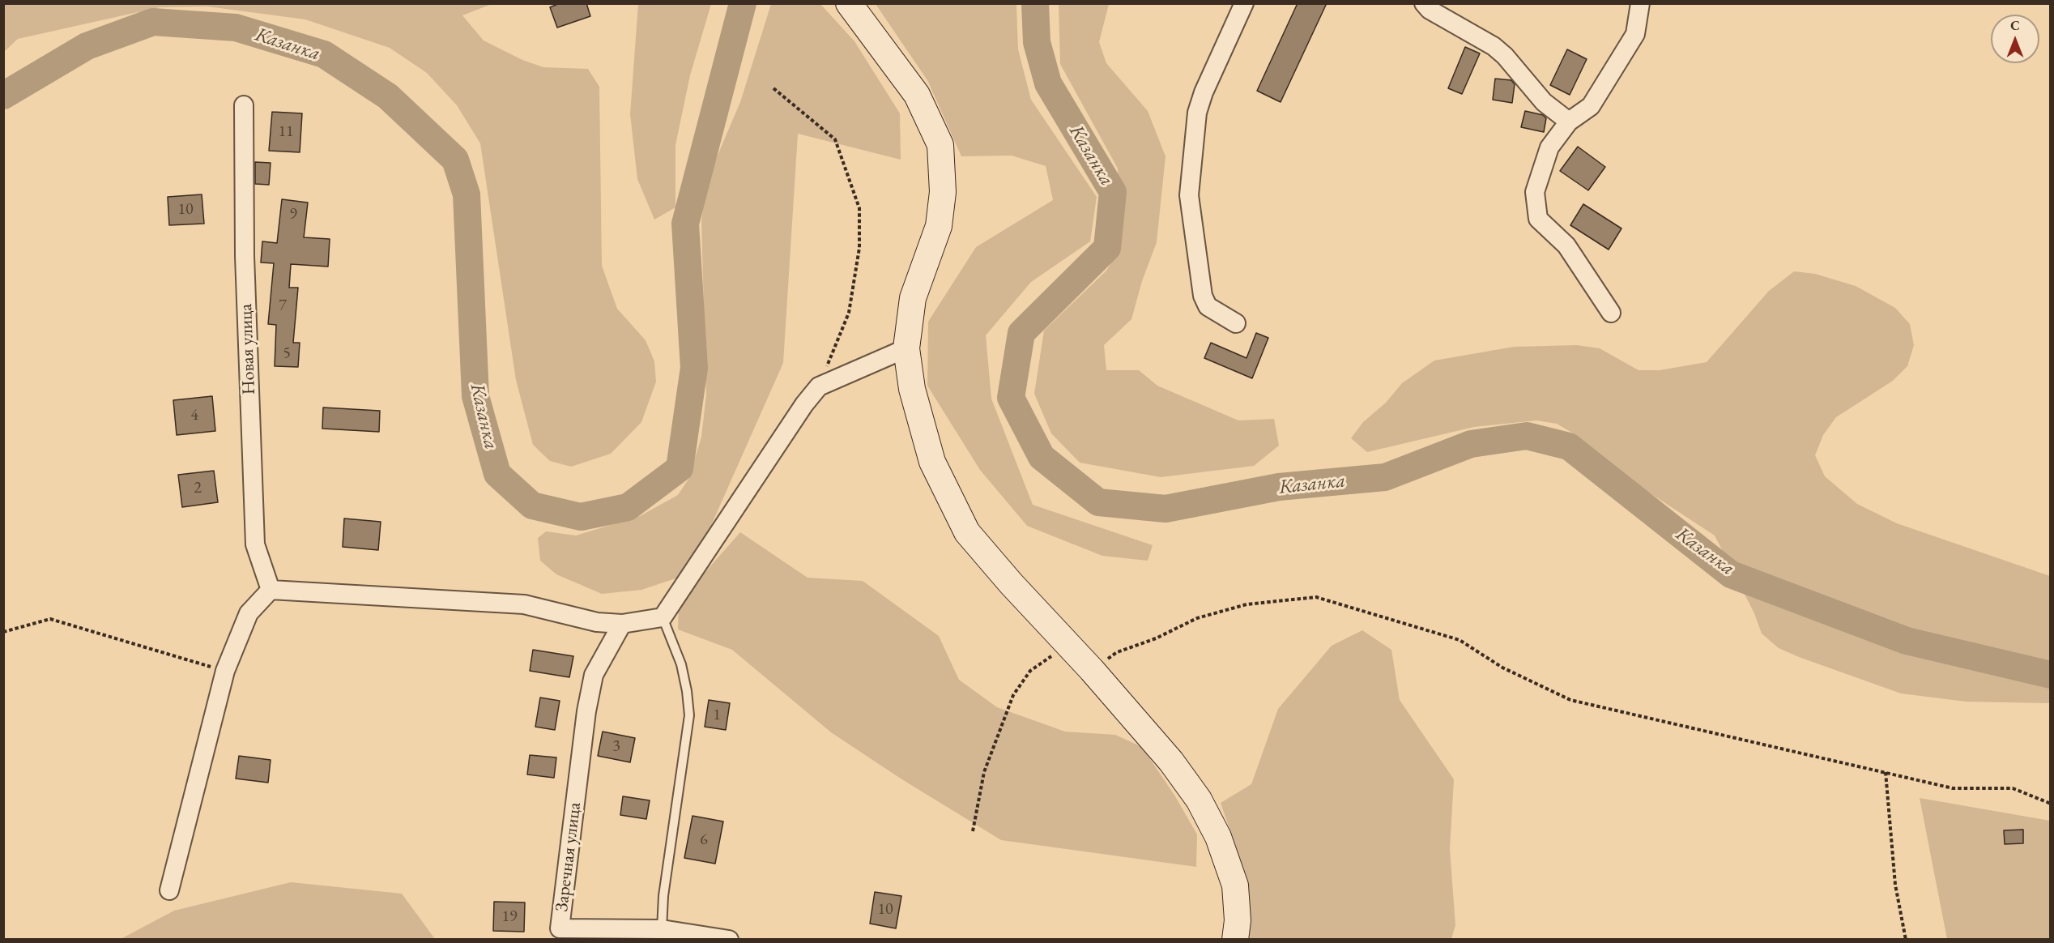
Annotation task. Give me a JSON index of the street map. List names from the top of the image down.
{
  "streets": {
    "street": ["Новая улица", "Заречная улица"]
  },
  "water": ["Казанка"],
  "house_numbers": [
    "11",
    "10",
    "9",
    "7",
    "5",
    "4",
    "2",
    "1",
    "3",
    "6",
    "10",
    "19"
  ],
  "north": "top"
}
